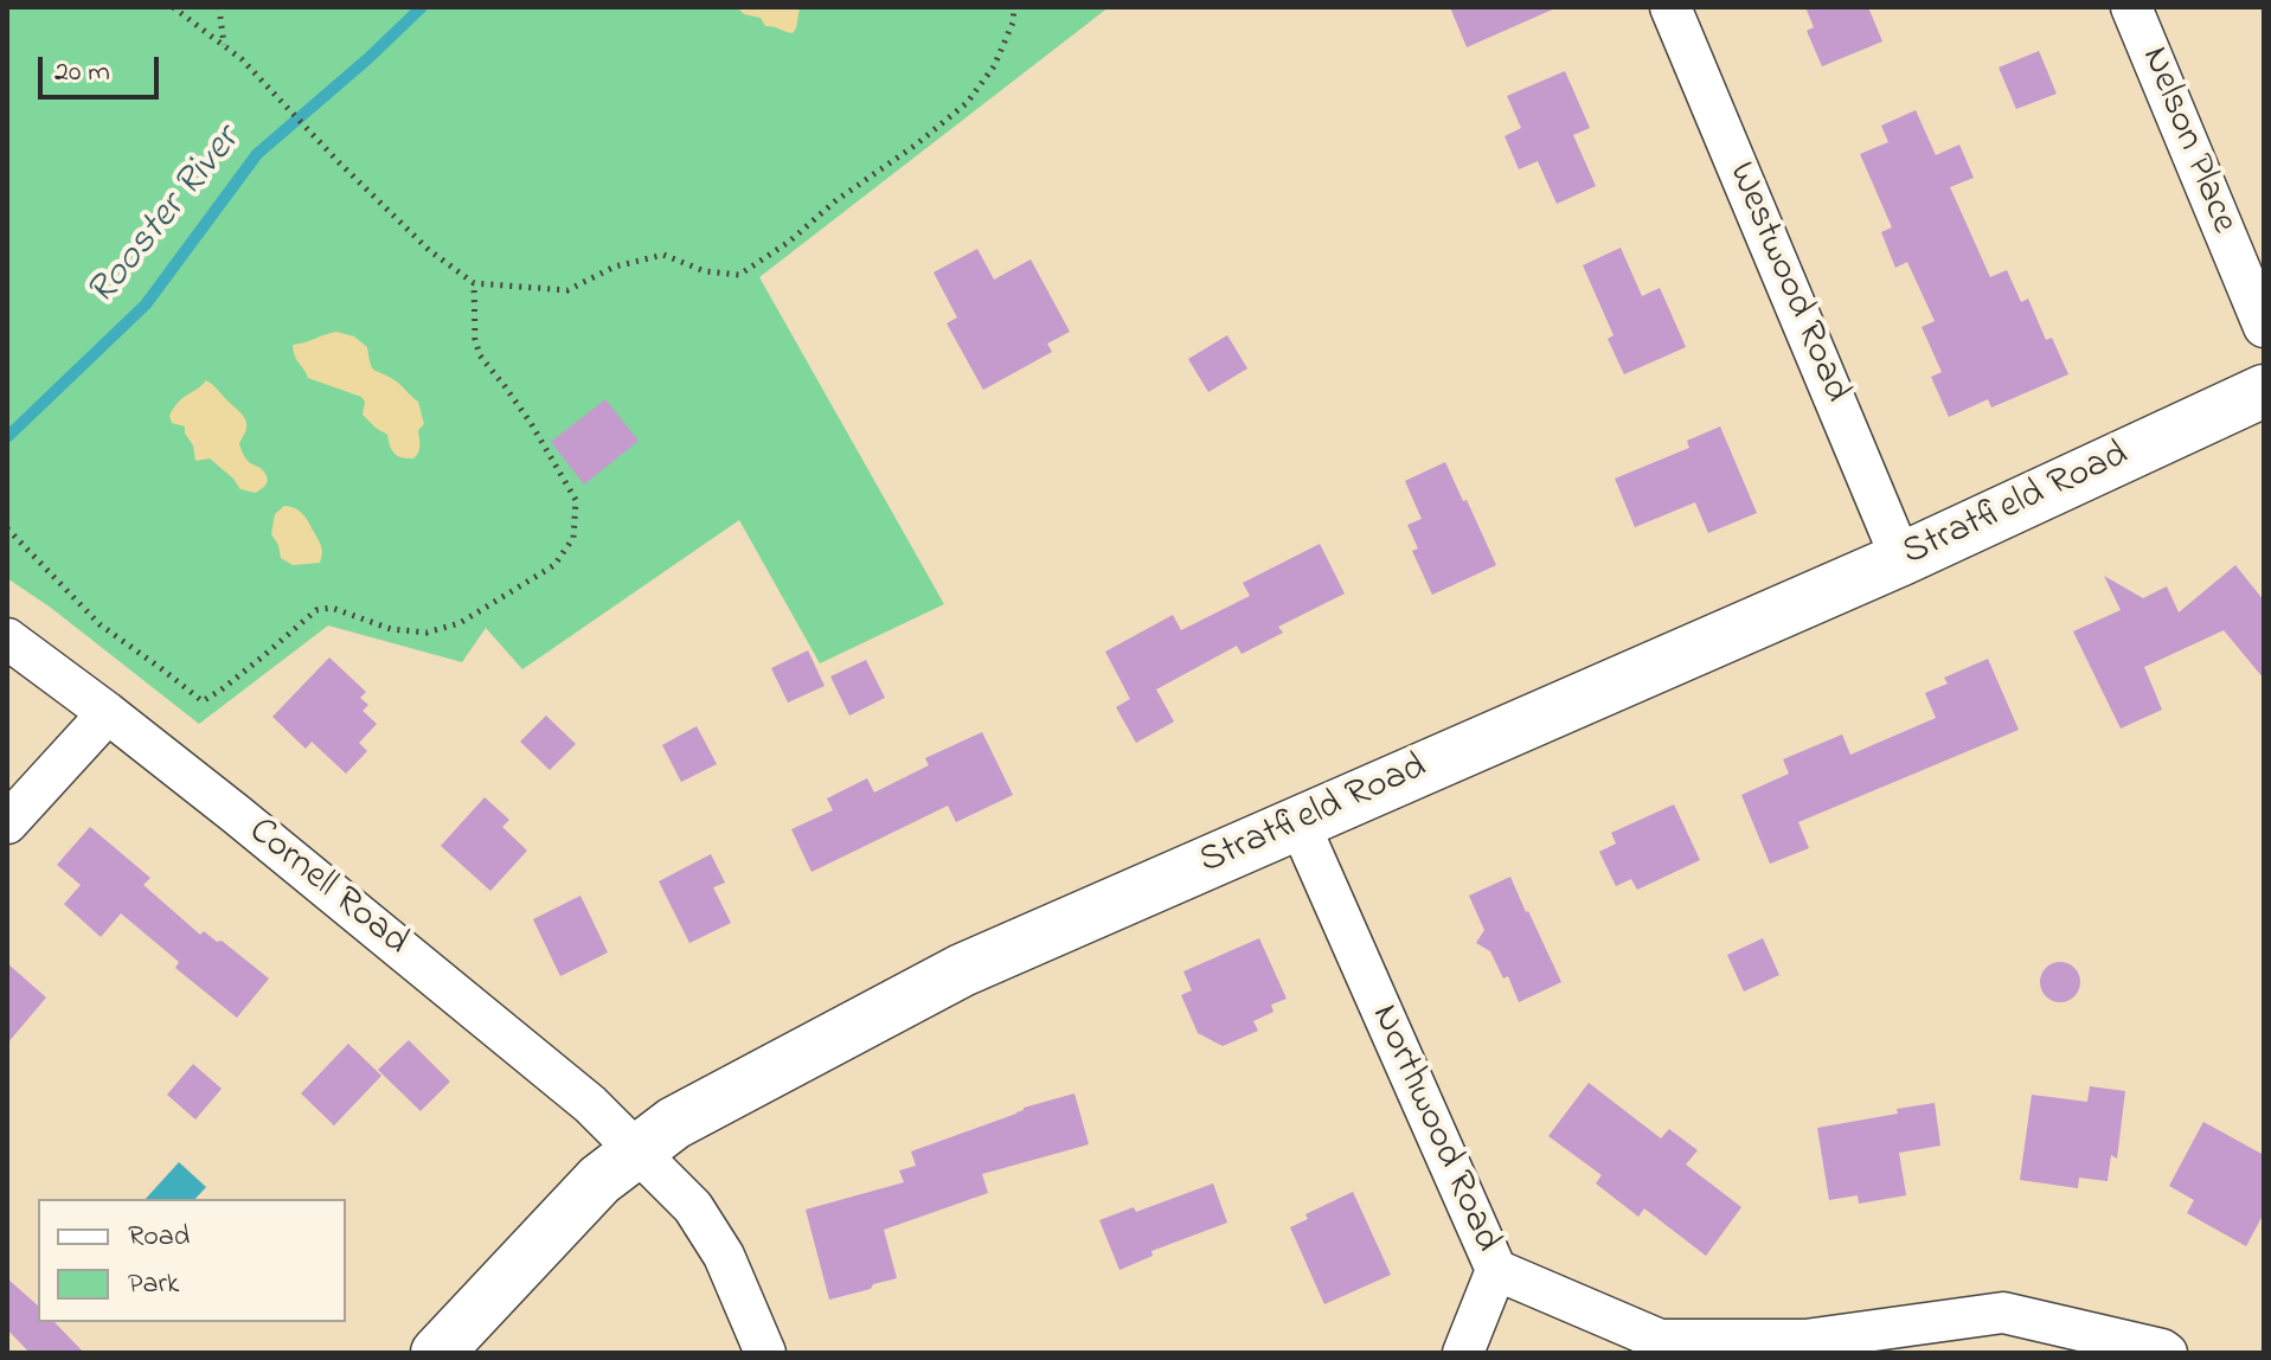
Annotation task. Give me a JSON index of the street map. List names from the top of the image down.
{
  "streets": {
    "main road": ["Stratfield Road"],
    "street": [
      "Nelson Place",
      "Westwood Road",
      "Cornell Road",
      "Northwood Road"
    ]
  },
  "crossings": [
    ["Westwood Road", "Stratfield Road"],
    ["Stratfield Road", "Cornell Road"],
    ["Stratfield Road", "Northwood Road"]
  ],
  "water": ["Rooster River"],
  "legend": ["Road", "Park"],
  "scale_bar": "20 m"
}
